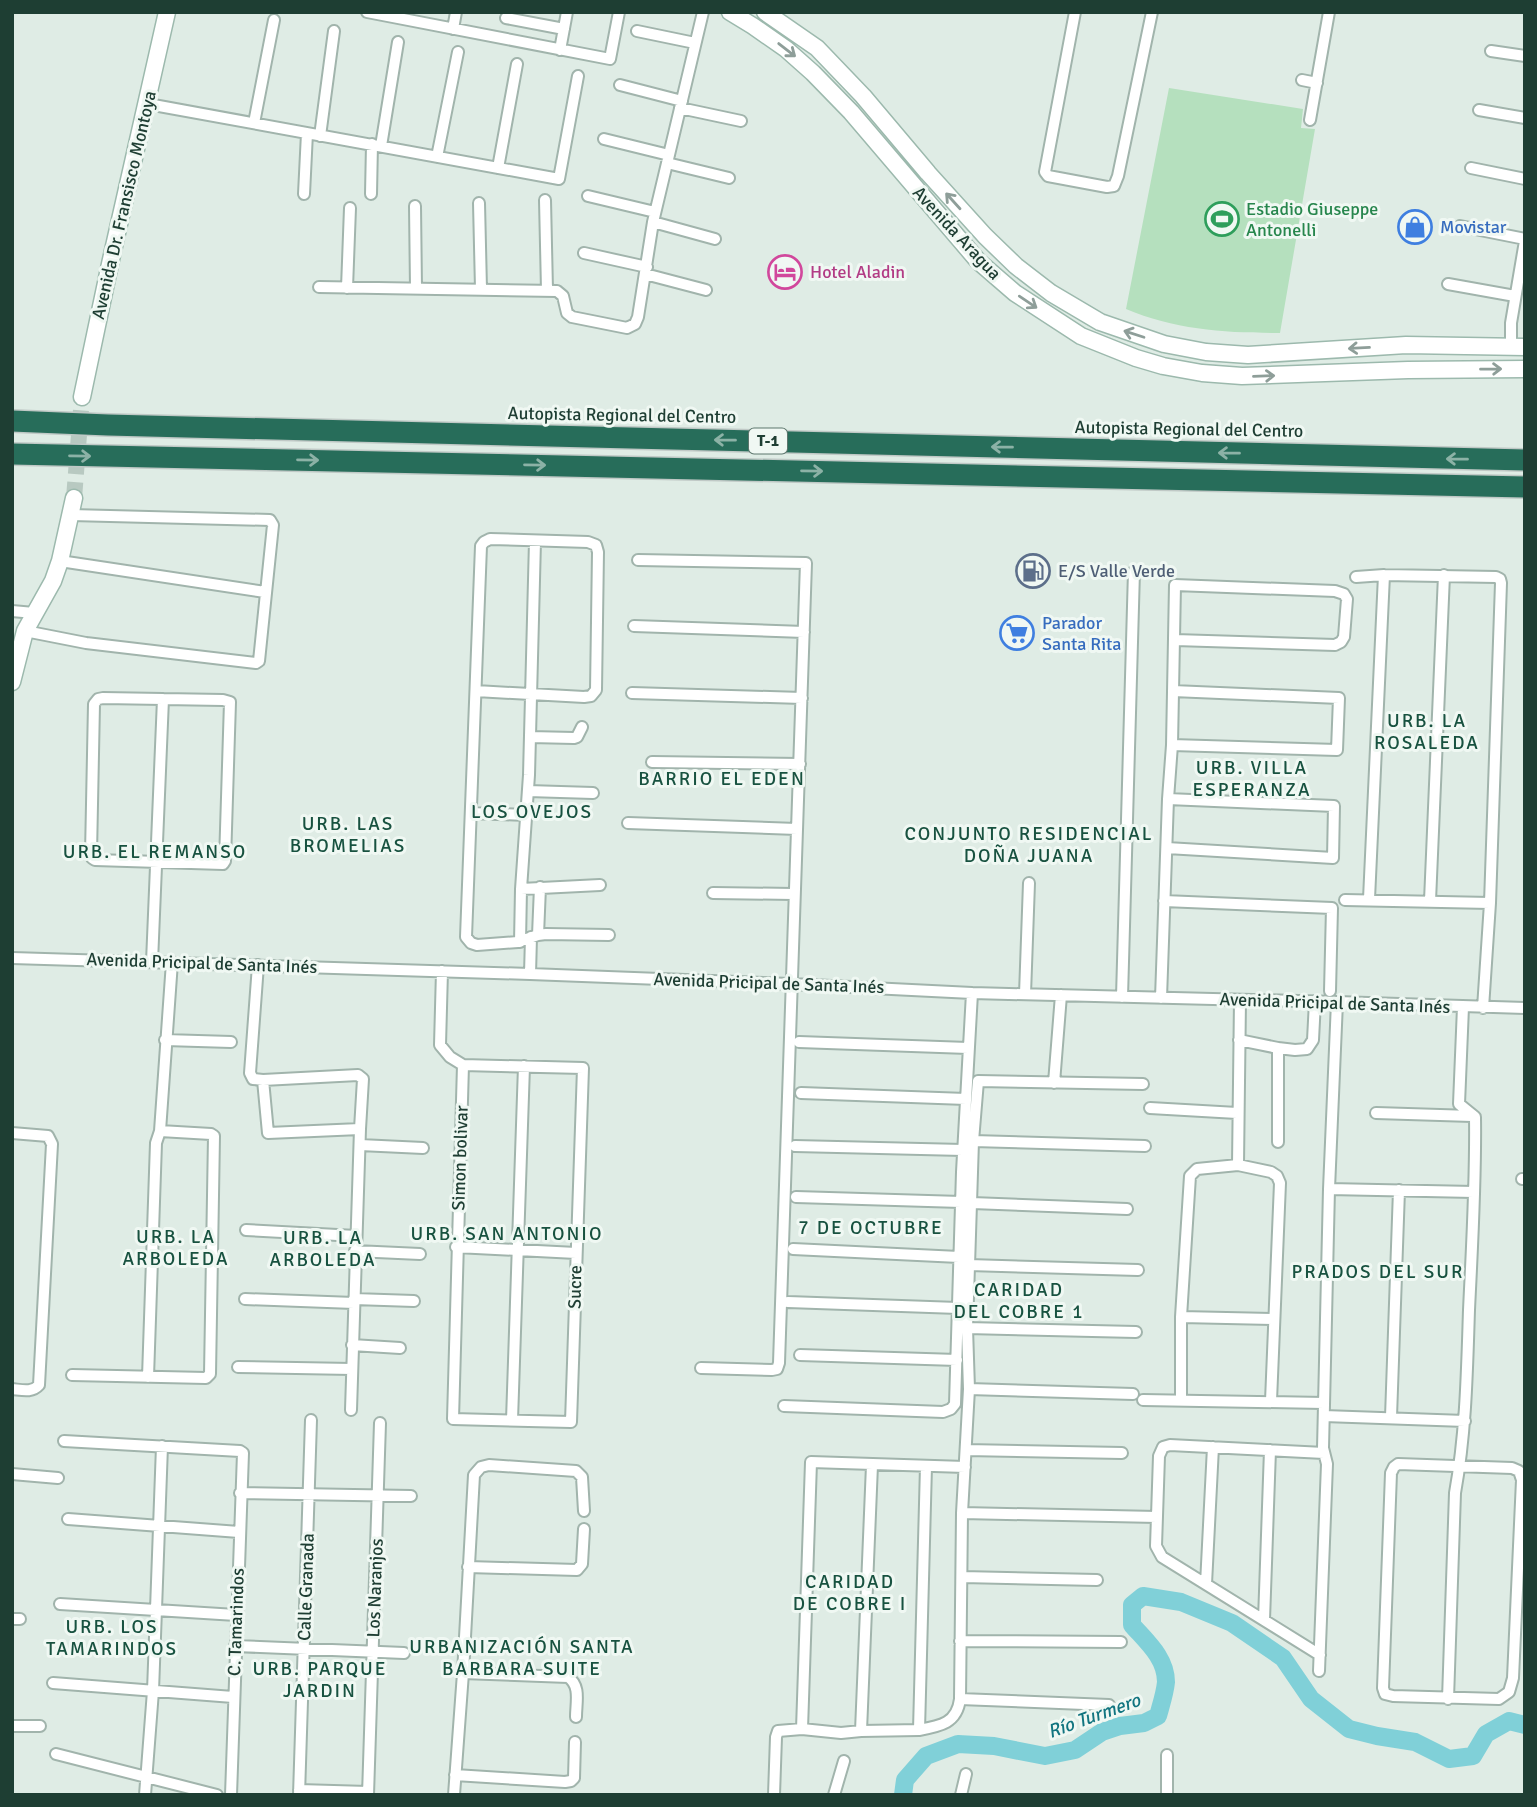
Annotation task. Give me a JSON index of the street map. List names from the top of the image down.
{
  "streets": {
    "highway": ["Autopista Regional del Centro", "T-1"],
    "street": [
      "Avenida Dr. Fransisco Montoya",
      "Avenida Aragua",
      "Avenida Pricipal de Santa Inés",
      "Simon bolivar",
      "Sucre",
      "Calle Granada",
      "Los Naranjos",
      "C. Tamarindos"
    ]
  },
  "crossings": [
    ["Simon bolivar", "Sucre"]
  ],
  "districts": [
    "URB. LA ROSALEDA",
    "URB. VILLA ESPERANZA",
    "BARRIO EL EDEN",
    "LOS OVEJOS",
    "URB. LAS BROMELIAS",
    "CONJUNTO RESIDENCIAL DOÑA JUANA",
    "URB. EL REMANSO",
    "7 DE OCTUBRE",
    "URB. SAN ANTONIO",
    "URB. LA ARBOLEDA",
    "URB. LA ARBOLEDA",
    "PRADOS DEL SUR",
    "CARIDAD DEL COBRE 1",
    "CARIDAD DE COBRE I",
    "URB. LOS TAMARINDOS",
    "URBANIZACIÓN SANTA BARBARA SUITE",
    "URB. PARQUE JARDIN"
  ],
  "water": ["Río Turmero"],
  "places": {
    "sports": ["Estadio Giuseppe Antonelli"],
    "shop": ["Movistar"],
    "hotel": ["Hotel Aladin"],
    "fuel station": ["E/S Valle Verde"],
    "supermarket": ["Parador Santa Rita"]
  }
}
